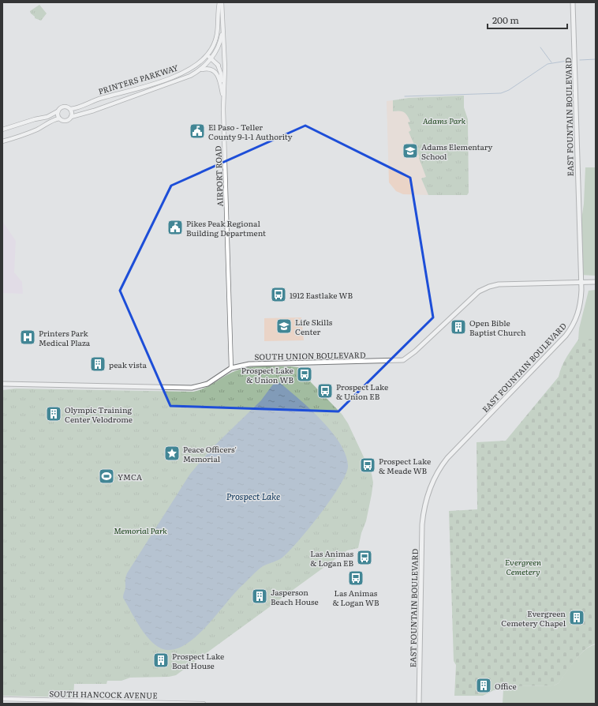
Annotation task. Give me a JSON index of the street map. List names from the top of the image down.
{
  "streets": {
    "main road": [
      "PRINTERS PARKWAY",
      "EAST FOUNTAIN BOULEVARD",
      "AIRPORT ROAD",
      "SOUTH UNION BOULEVARD",
      "SOUTH HANCOCK AVENUE"
    ]
  },
  "crossings": [
    ["PRINTERS PARKWAY", "AIRPORT ROAD"],
    ["EAST FOUNTAIN BOULEVARD", "SOUTH UNION BOULEVARD"],
    ["AIRPORT ROAD", "SOUTH UNION BOULEVARD"]
  ],
  "water": ["Prospect Lake"],
  "parks": ["Adams Park", "Memorial Park", "Evergreen Cemetery"],
  "places": {
    "public building": ["El Paso - Teller County 9-1-1 Authority", "Pikes Peak Regional Building Department"],
    "school or university": ["Adams Elementary School", "Life Skills Center"],
    "bus stop": [
      "1912 Eastlake WB",
      "Prospect Lake & Union WB",
      "Prospect Lake & Union EB",
      "Prospect Lake & Meade WB",
      "Las Animas & Logan EB",
      "Las Animas & Logan WB"
    ],
    "building": [
      "Open Bible Baptist Church",
      "peak vista",
      "Olympic Training Center Velodrome",
      "Jasperson Beach House",
      "Evergreen Cemetery Chapel",
      "Prospect Lake Boat House",
      "Office"
    ],
    "hospital": ["Printers Park Medical Plaza"],
    "place": ["Peace Officers' Memorial"],
    "sports": ["YMCA"]
  },
  "scale_bar": "200 m"
}
